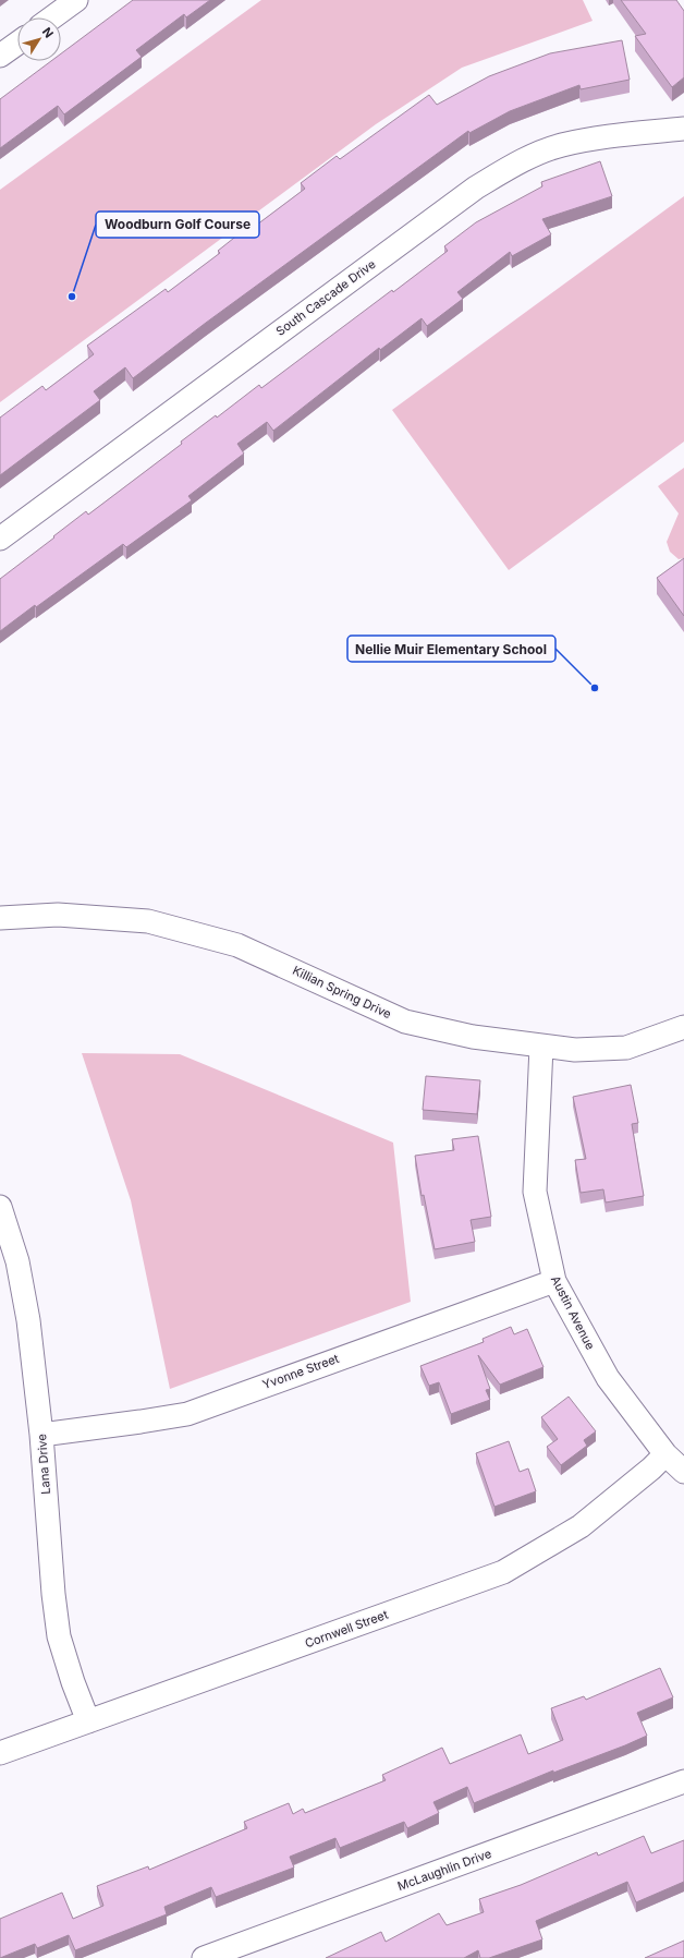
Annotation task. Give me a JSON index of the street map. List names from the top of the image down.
{
  "streets": {
    "street": [
      "South Cascade Drive",
      "Killian Spring Drive",
      "Austin Avenue",
      "Yvonne Street",
      "Lana Drive",
      "Cornwell Street",
      "McLaughlin Drive"
    ]
  },
  "crossings": [
    ["Killian Spring Drive", "Austin Avenue"],
    ["Austin Avenue", "Yvonne Street"],
    ["Austin Avenue", "Cornwell Street"],
    ["Yvonne Street", "Lana Drive"],
    ["Lana Drive", "Cornwell Street"]
  ],
  "places": ["Woodburn Golf Course", "Nellie Muir Elementary School"],
  "north": "top right"
}
